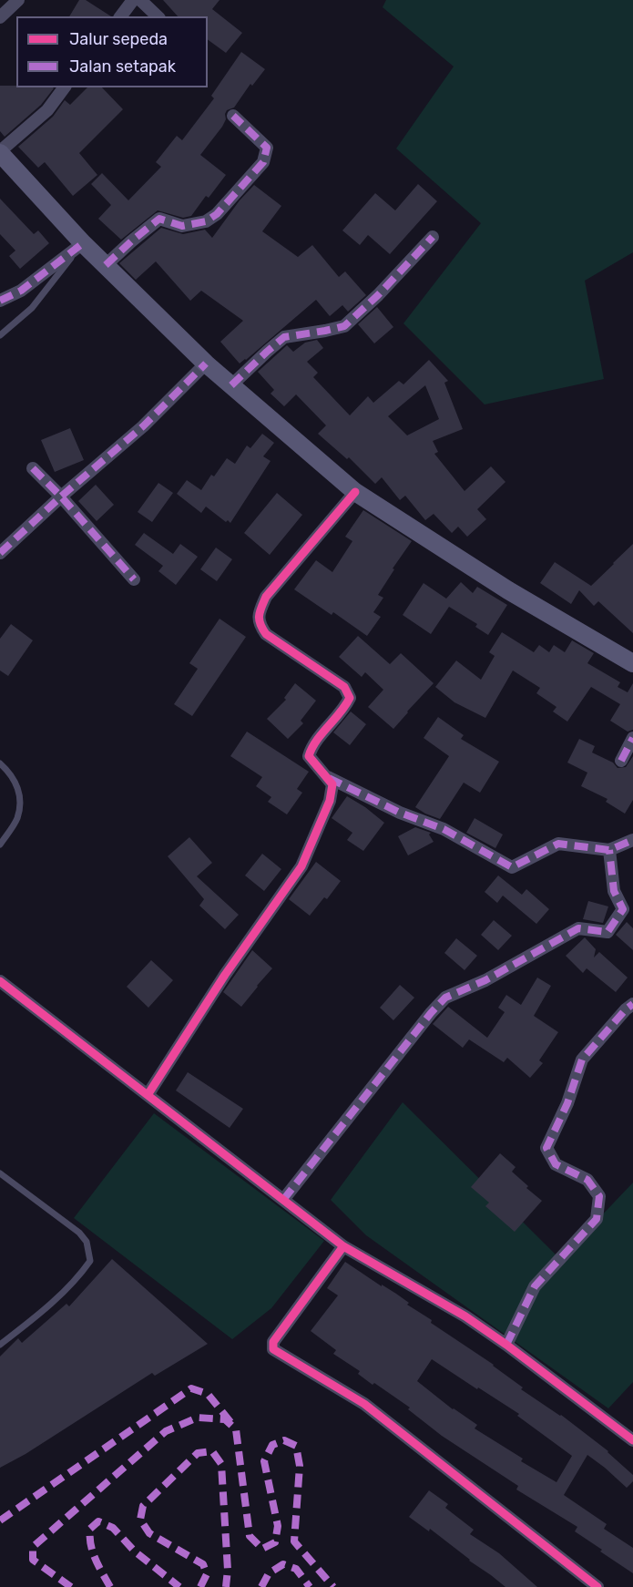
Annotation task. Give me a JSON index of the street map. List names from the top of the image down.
{
  "legend": ["Jalur sepeda", "Jalan setapak"]
}
